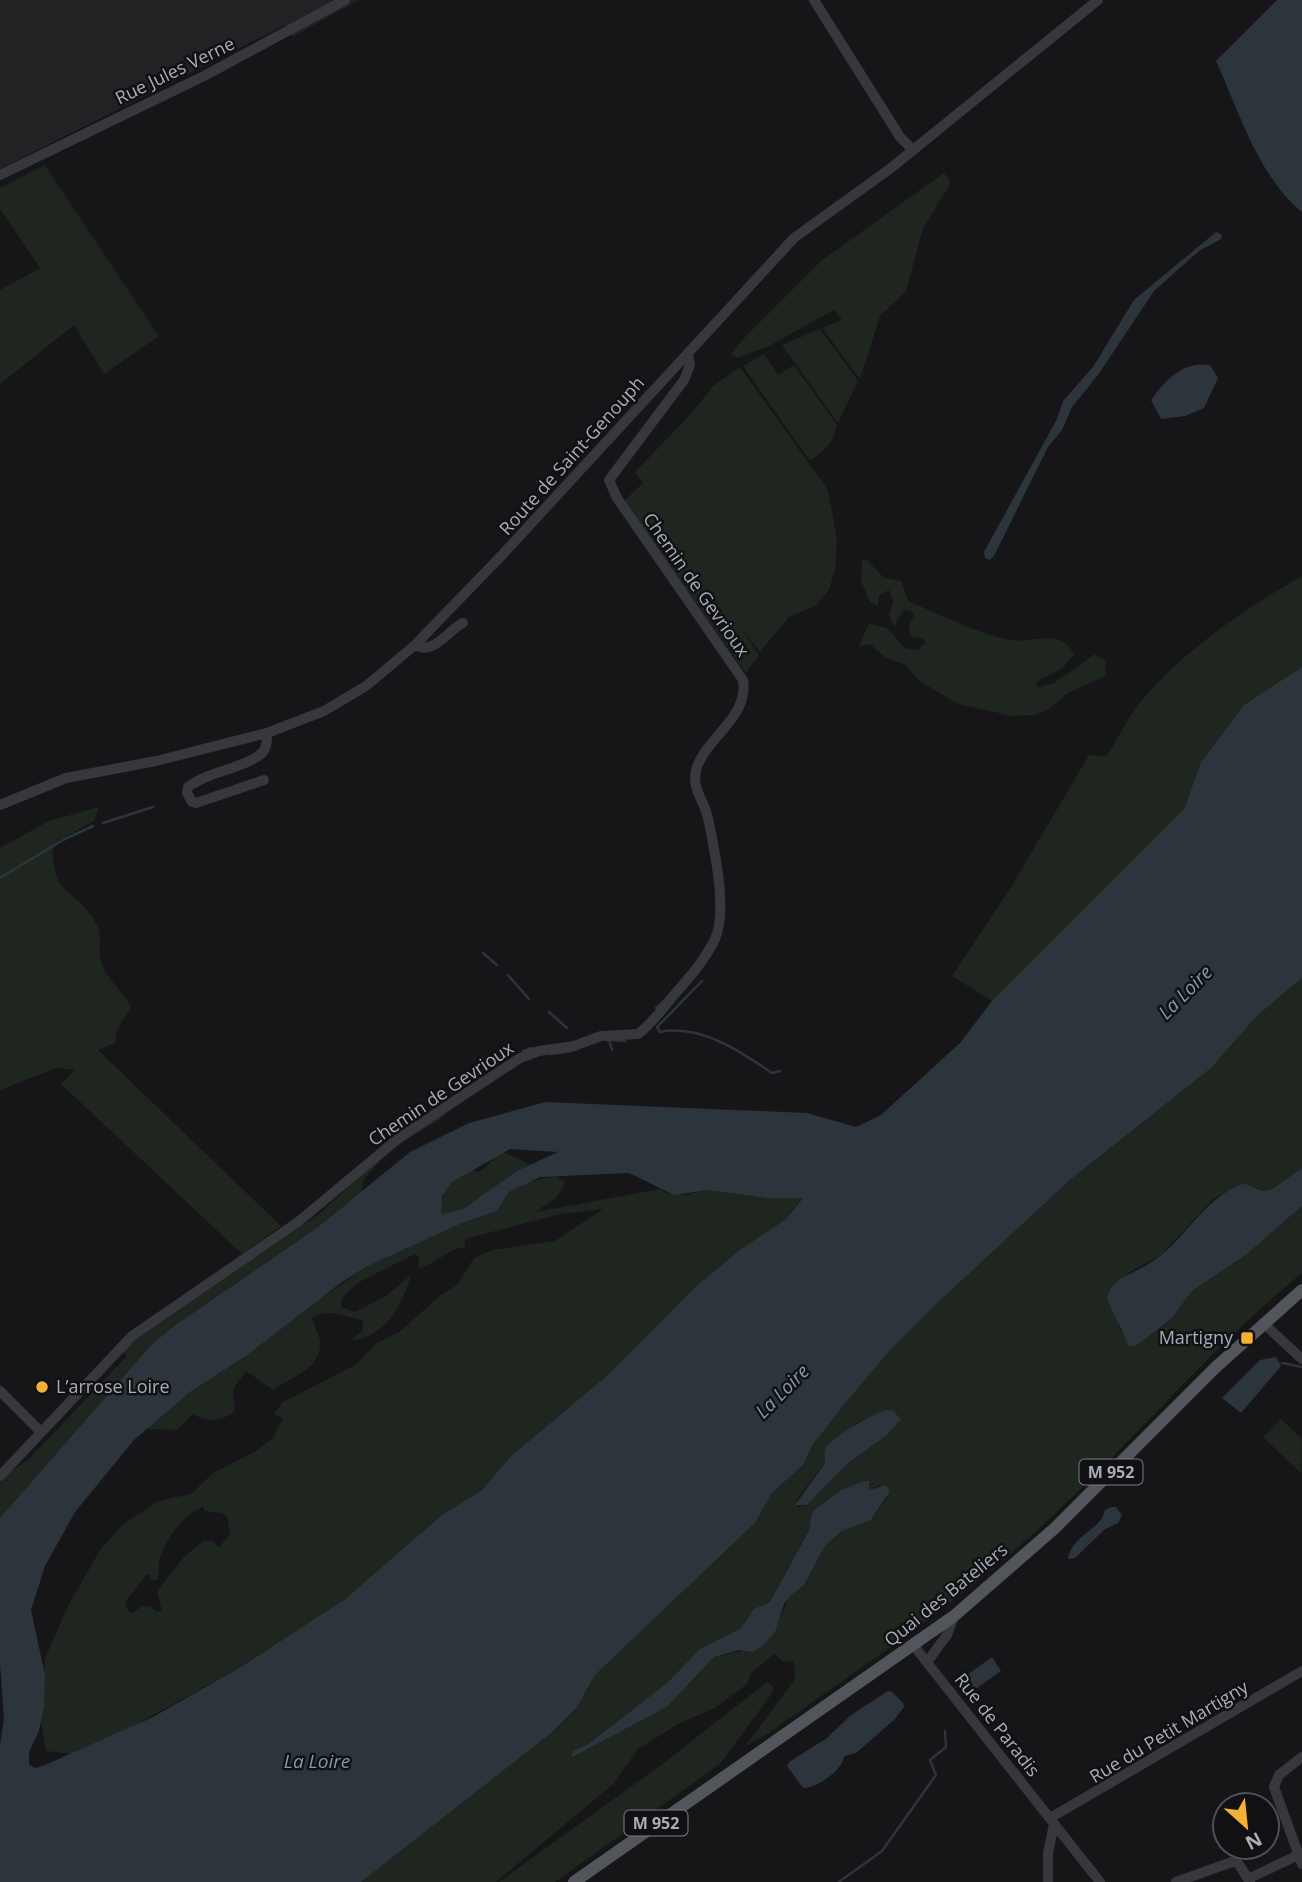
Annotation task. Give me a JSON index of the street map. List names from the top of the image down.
{
  "streets": {
    "main road": ["M 952", "Quai des Bateliers"],
    "street": [
      "Rue Jules Verne",
      "Route de Saint-Genouph",
      "Chemin de Gevrioux",
      "Rue de Paradis",
      "Rue du Petit Martigny"
    ]
  },
  "crossings": [
    ["Route de Saint-Genouph", "Chemin de Gevrioux"],
    ["Quai des Bateliers", "Rue de Paradis"],
    ["Rue de Paradis", "Rue du Petit Martigny"]
  ],
  "water": ["La Loire"],
  "places": {
    "transit": ["Martigny"],
    "other": ["L’arrose Loire"]
  },
  "north": "bottom right"
}
